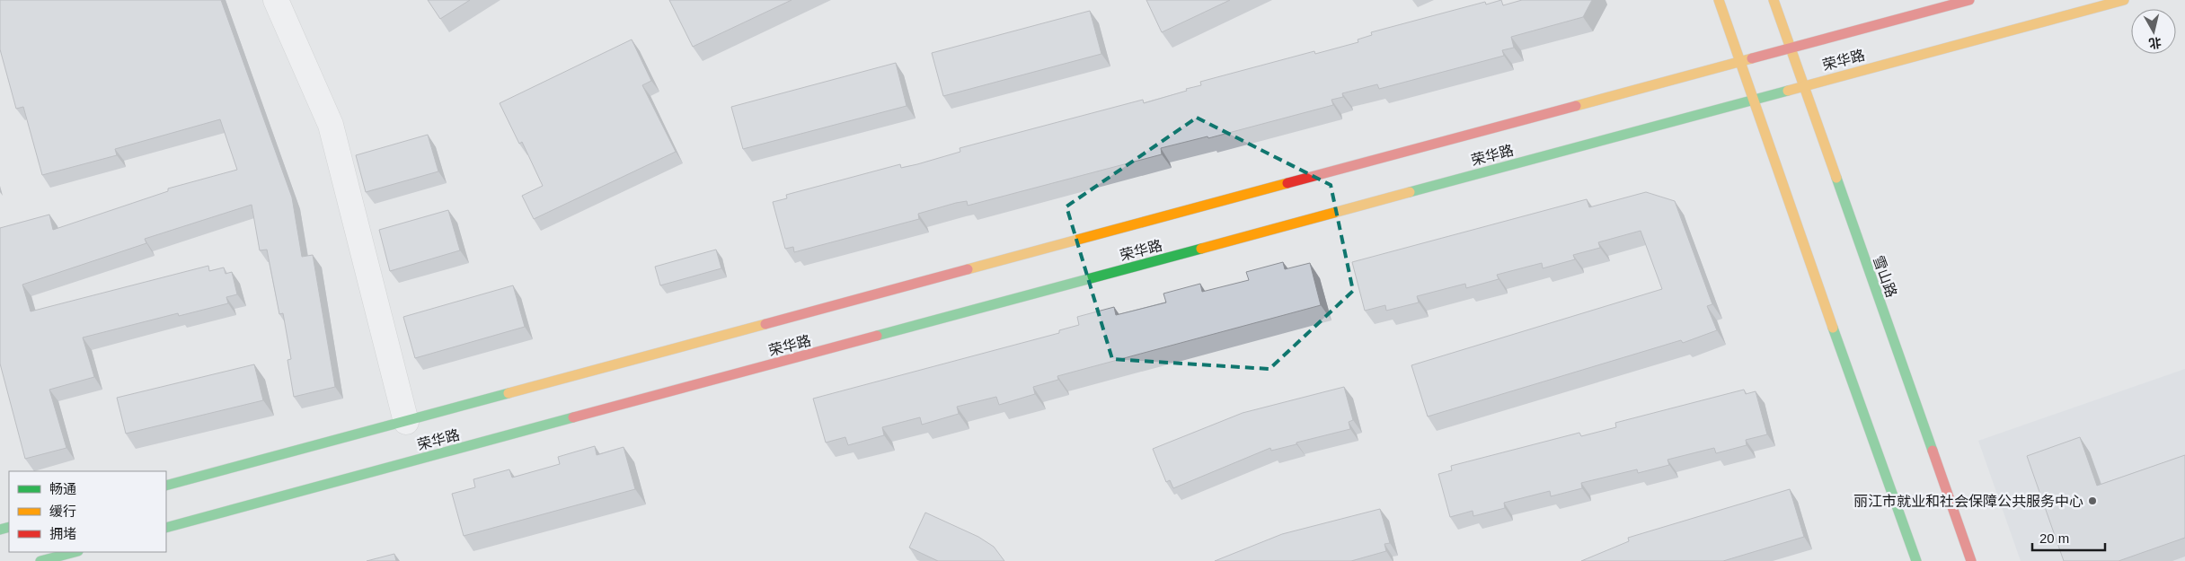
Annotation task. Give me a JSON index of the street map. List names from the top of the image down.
{
  "streets": {
    "street": ["荣华路", "雪山路"]
  },
  "crossings": [
    ["荣华路", "雪山路"]
  ],
  "places": ["丽江市就业和社会保障公共服务中心"],
  "legend": ["畅通", "缓行", "拥堵"],
  "scale_bar": "20 m",
  "north": "bottom"
}
